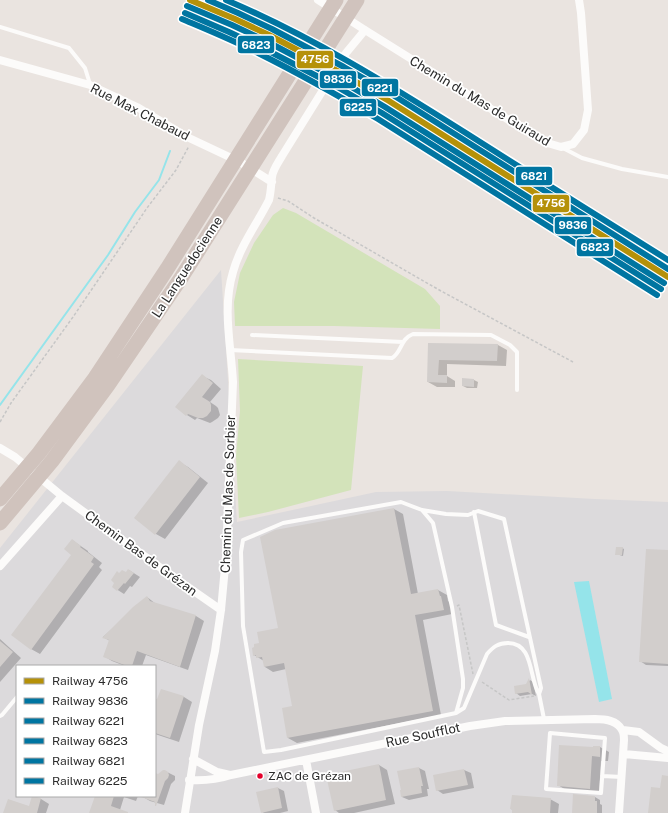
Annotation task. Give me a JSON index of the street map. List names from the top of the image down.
{
  "streets": {
    "highway": ["La Languedocienne"],
    "street": [
      "Chemin du Mas de Guiraud",
      "Rue Max Chabaud",
      "Chemin du Mas de Sorbier",
      "Chemin Bas de Grézan",
      "Rue Soufflot"
    ]
  },
  "crossings": [
    ["Chemin du Mas de Guiraud", "Chemin du Mas de Sorbier"],
    ["Rue Max Chabaud", "Chemin du Mas de Sorbier"],
    ["Chemin du Mas de Sorbier", "Chemin Bas de Grézan"],
    ["Chemin du Mas de Sorbier", "Rue Soufflot"]
  ],
  "places": ["ZAC de Grézan"],
  "lines": [
    "rail line 4756",
    "rail line 6221",
    "rail line 6821",
    "rail line 9836",
    "rail line 6823",
    "rail line 6225"
  ],
  "legend": [
    "Railway 4756",
    "Railway 9836",
    "Railway 6221",
    "Railway 6823",
    "Railway 6821",
    "Railway 6225"
  ]
}
